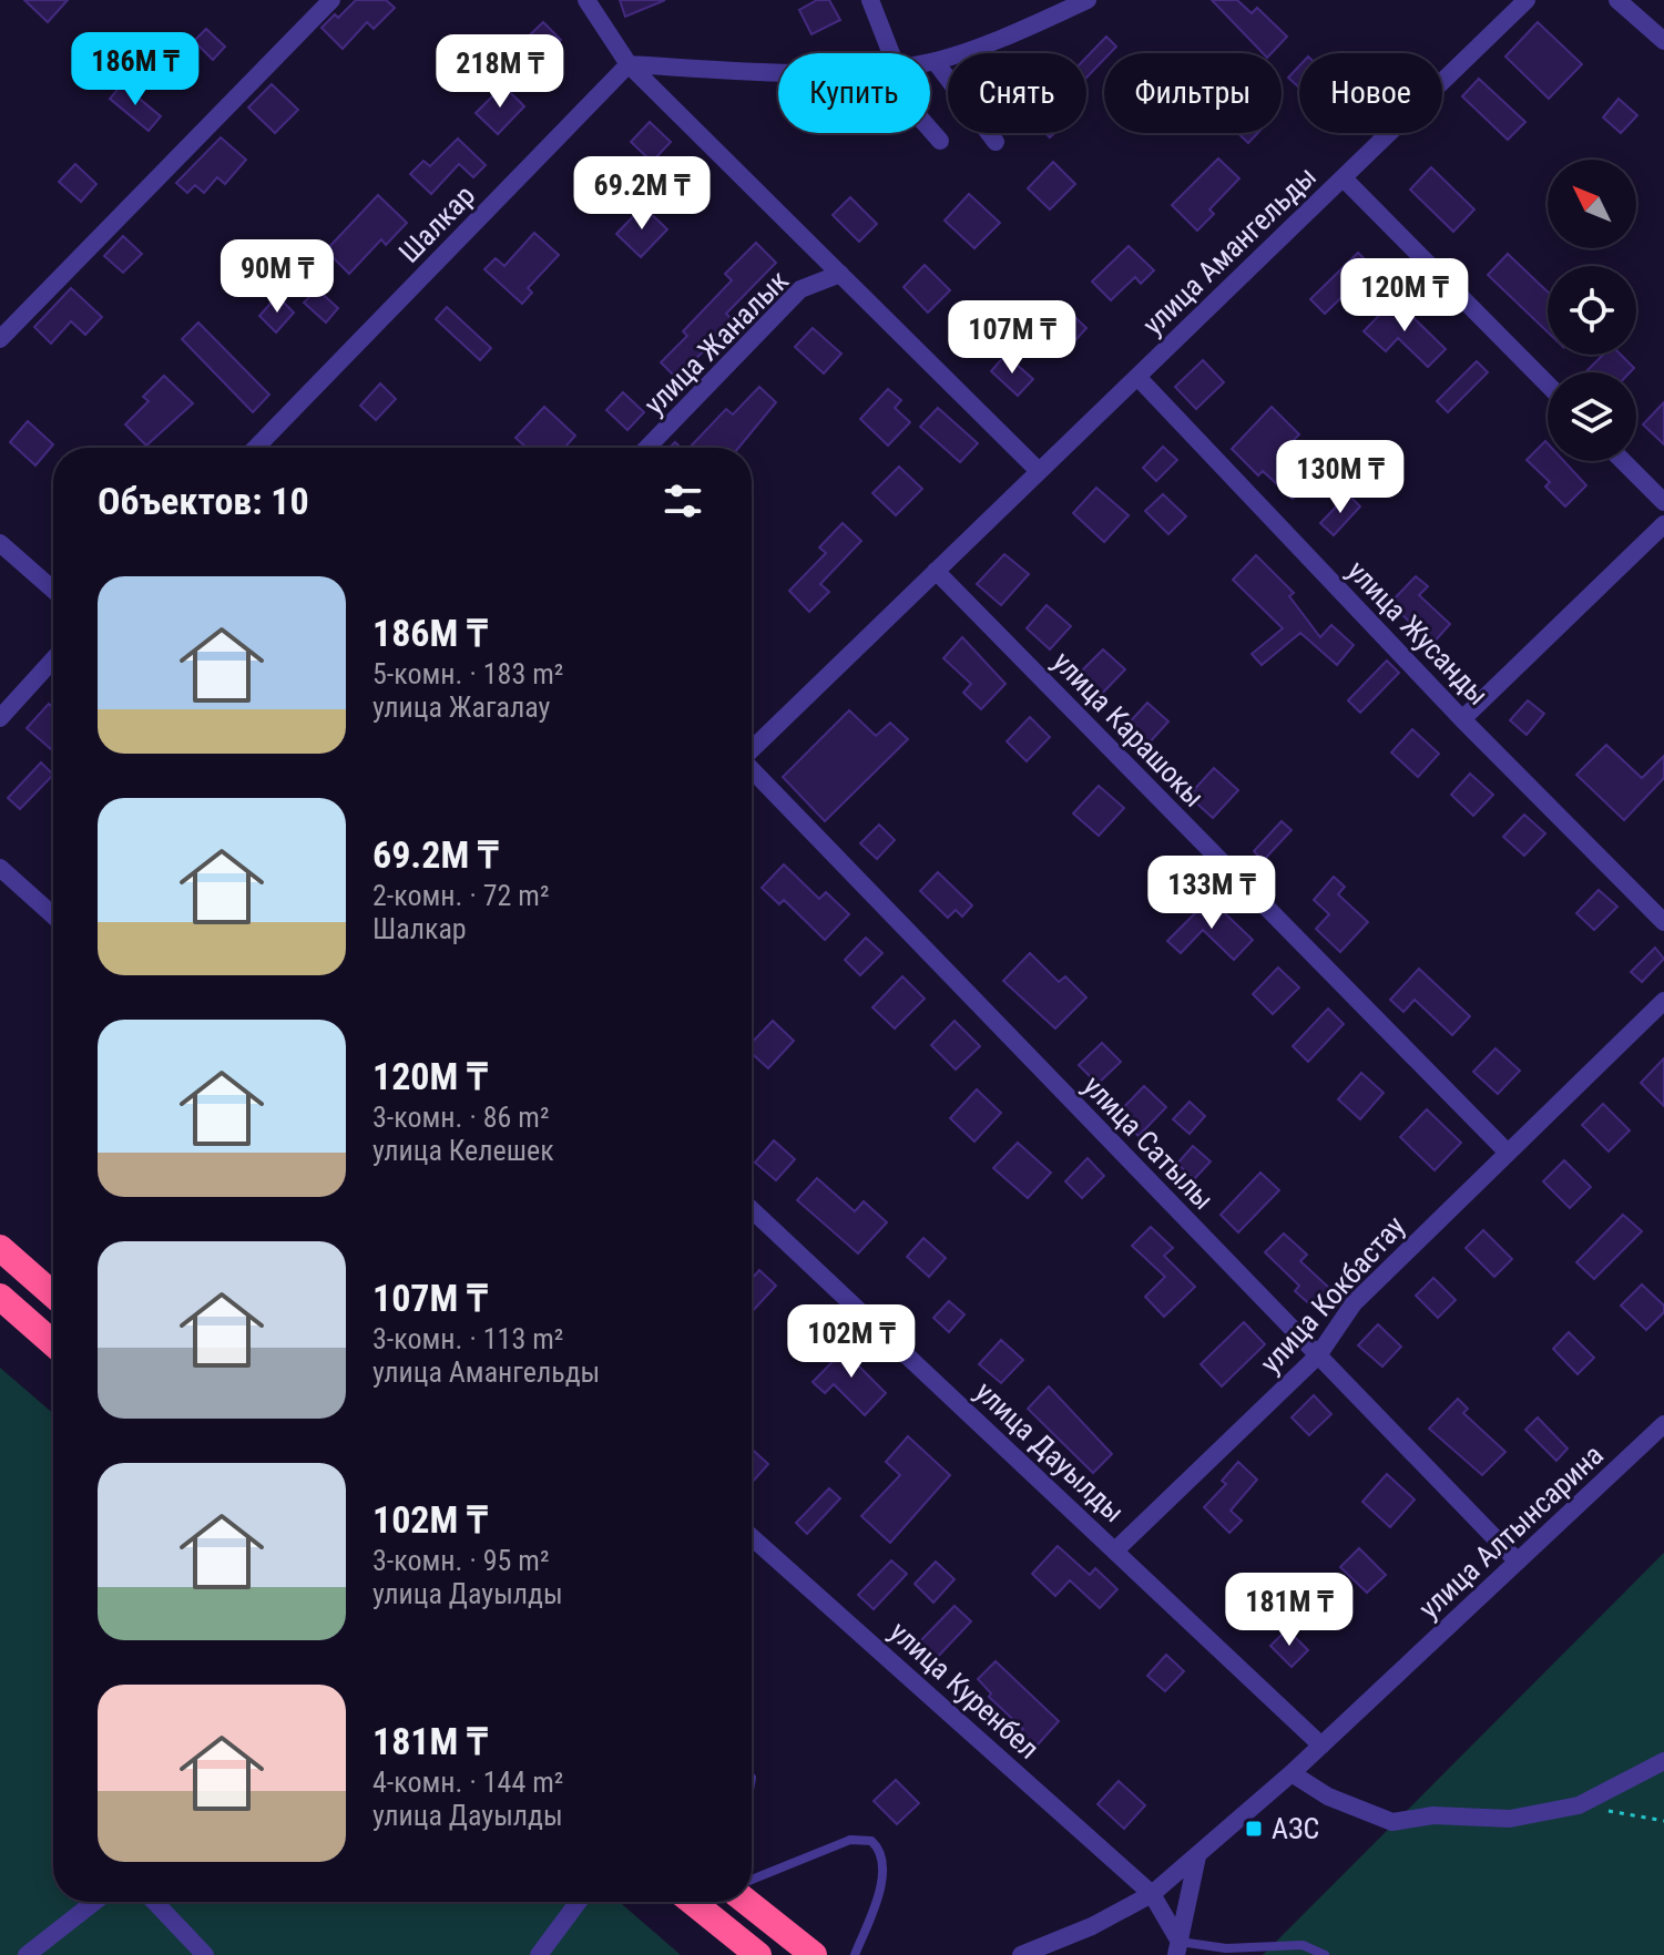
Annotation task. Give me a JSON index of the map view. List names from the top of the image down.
{
  "streets": {
    "street": [
      "Шалкар",
      "улица Амангельды",
      "улица Жаналык",
      "улица Жусанды",
      "улица Карашокы",
      "улица Сатылы",
      "улица Кокбастау",
      "улица Дауылды",
      "улица Алтынсарина",
      "улица Куренбел"
    ]
  },
  "crossings": [
    ["улица Амангельды", "улица Жусанды"],
    ["улица Амангельды", "улица Карашокы"],
    ["улица Карашокы", "улица Кокбастау"],
    ["улица Сатылы", "улица Кокбастау"],
    ["улица Сатылы", "улица Алтынсарина"],
    ["улица Кокбастау", "улица Дауылды"],
    ["улица Дауылды", "улица Алтынсарина"],
    ["улица Алтынсарина", "улица Куренбел"]
  ],
  "places": {
    "transit": ["АЗС"]
  },
  "north": "top left",
  "page": {
    "price": [
      "186M ₸",
      "218M ₸",
      "69.2M ₸",
      "90M ₸",
      "120M ₸",
      "107M ₸",
      "130M ₸",
      "133M ₸",
      "102M ₸",
      "181M ₸"
    ],
    "chip": [
      "Купить",
      "Снять",
      "Фильтры",
      "Новое"
    ],
    "heading": "Объектов: 10",
    "list": [
      {
        "name": "186M ₸",
        "note": "5-комн. · 183 m² · улица Жагалау"
      },
      {
        "name": "69.2M ₸",
        "note": "2-комн. · 72 m² · Шалкар"
      },
      {
        "name": "120M ₸",
        "note": "3-комн. · 86 m² · улица Келешек"
      },
      {
        "name": "107M ₸",
        "note": "3-комн. · 113 m² · улица Амангельды"
      },
      {
        "name": "102M ₸",
        "note": "3-комн. · 95 m² · улица Дауылды"
      },
      {
        "name": "181M ₸",
        "note": "4-комн. · 144 m² · улица Дауылды"
      }
    ]
  }
}
